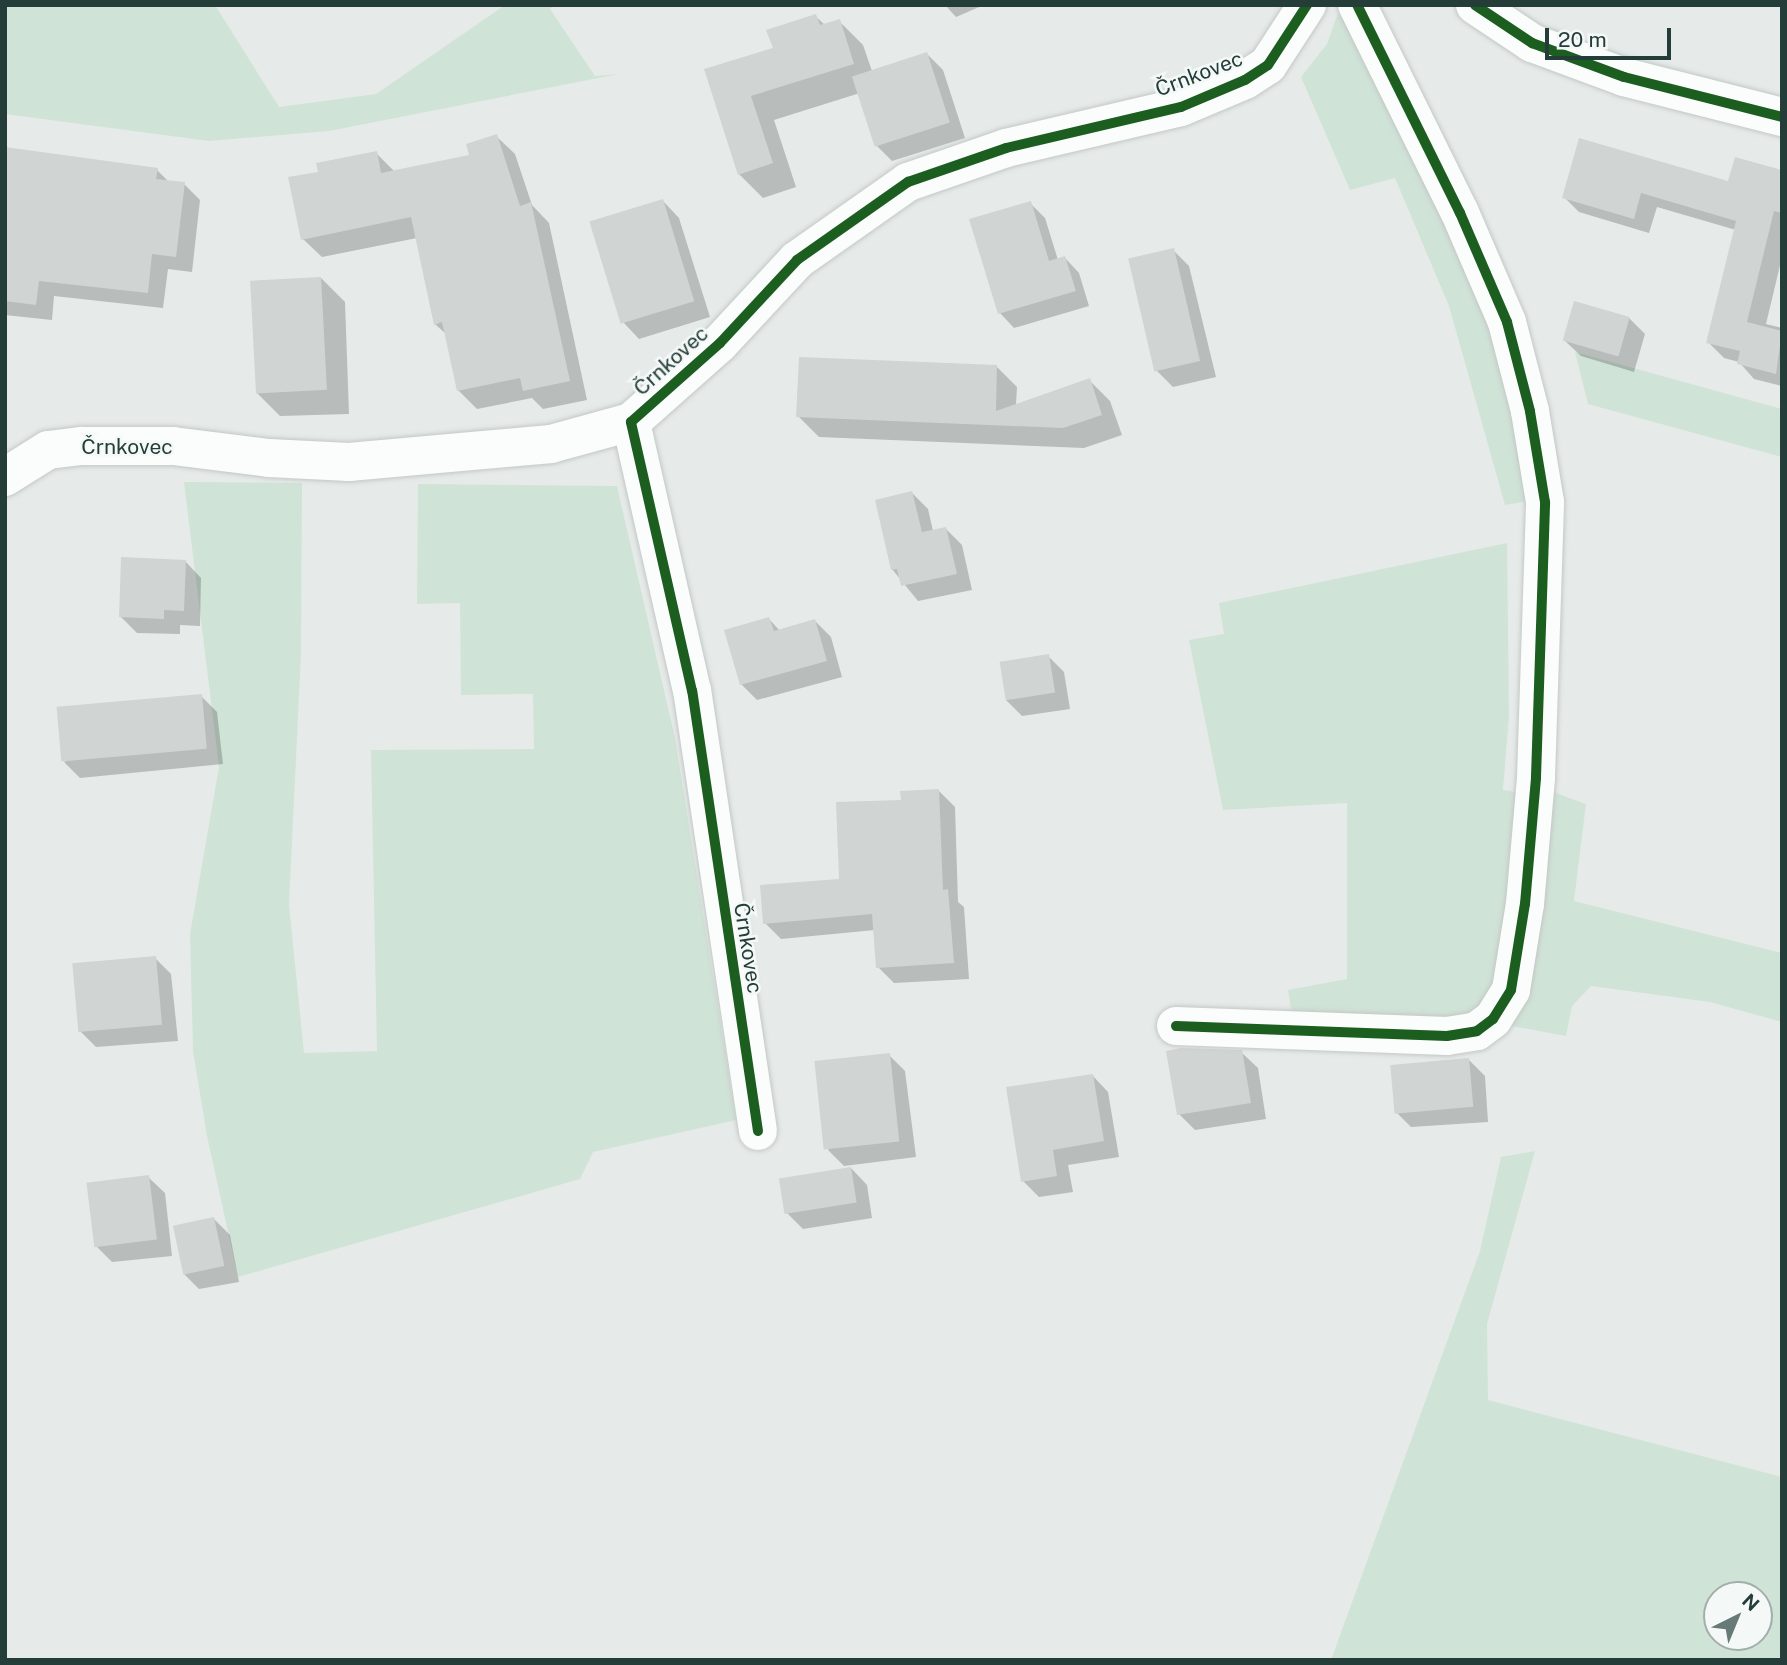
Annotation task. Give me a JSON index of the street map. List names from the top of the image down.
{
  "streets": {
    "street": ["Črnkovec"]
  },
  "scale_bar": "20 m",
  "north": "top right"
}
